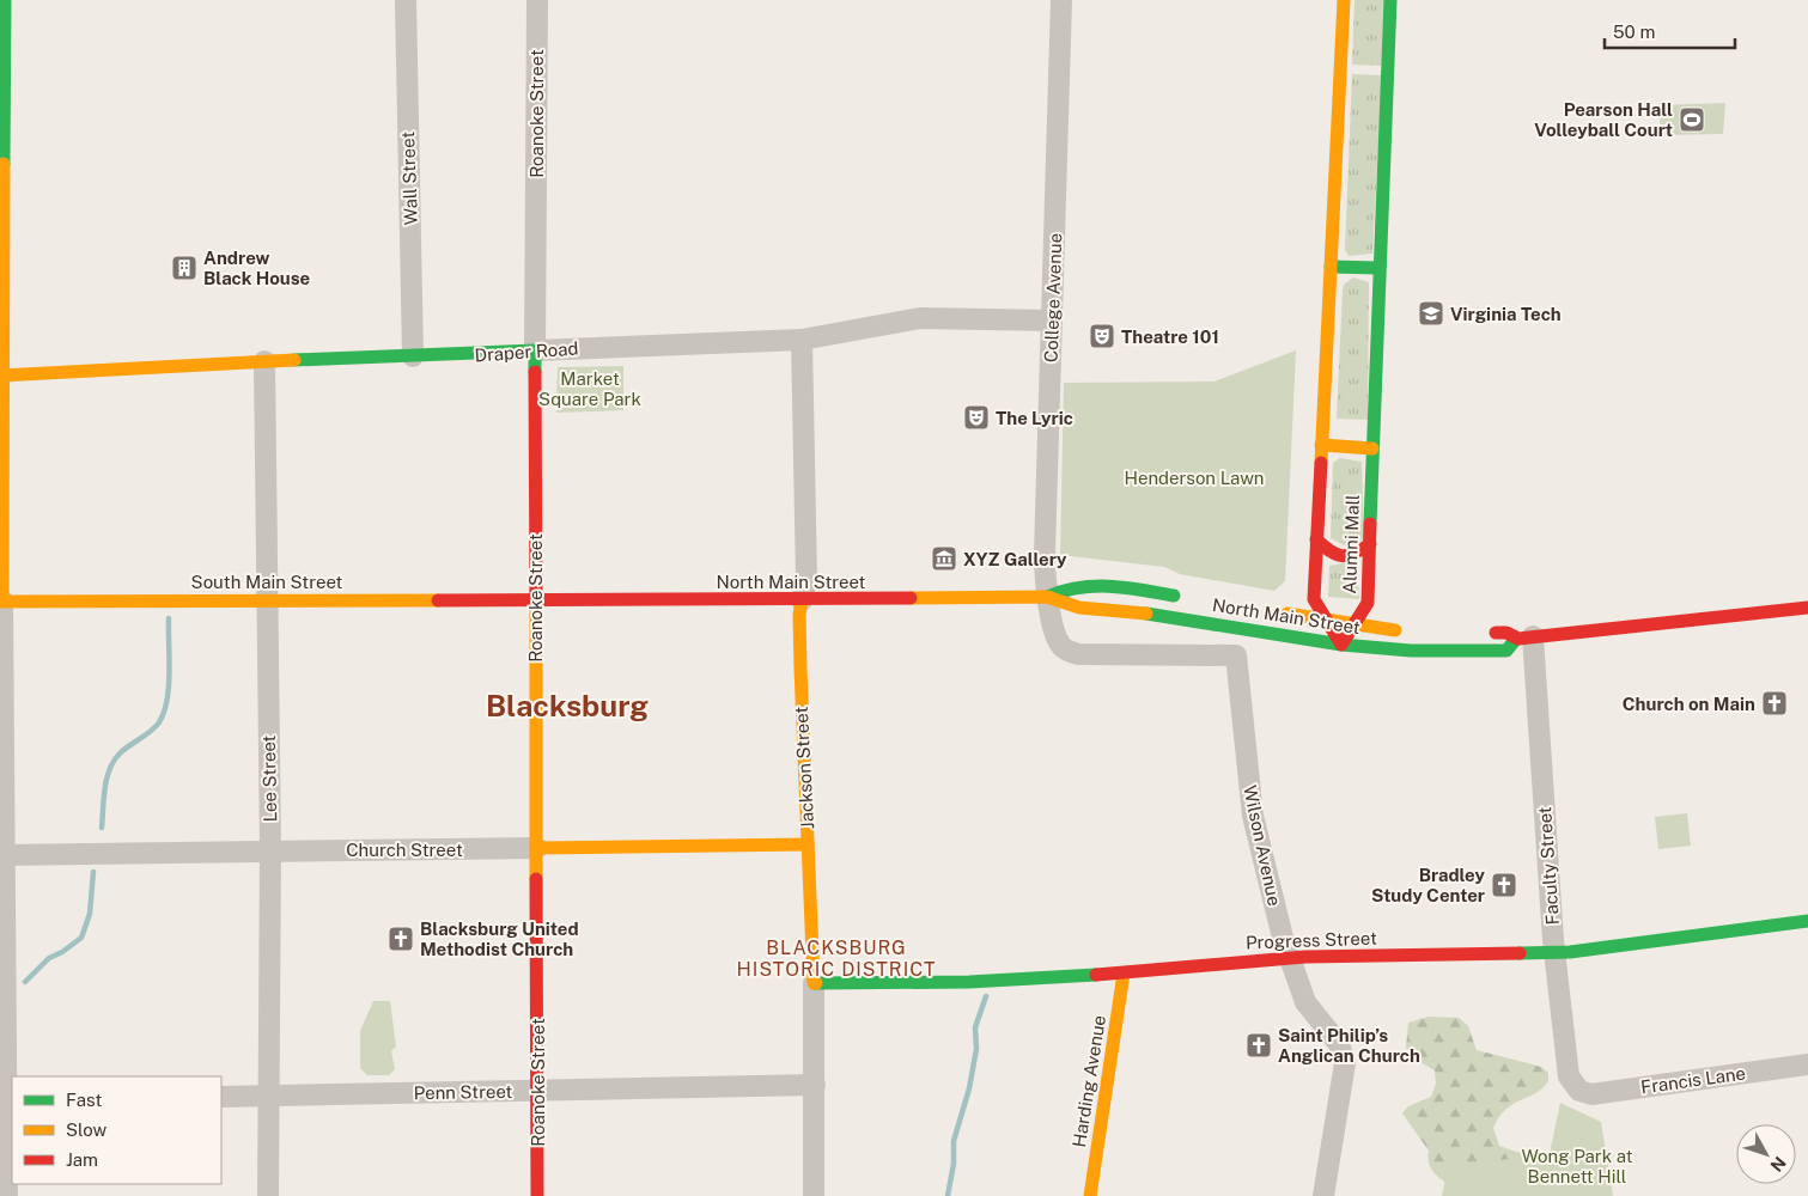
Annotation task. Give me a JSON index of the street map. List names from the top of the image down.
{
  "streets": {
    "street": [
      "Roanoke Street",
      "Wall Street",
      "College Avenue",
      "Draper Road",
      "Alumni Mall",
      "South Main Street",
      "North Main Street",
      "Jackson Street",
      "Lee Street",
      "Wilson Avenue",
      "Church Street",
      "Faculty Street",
      "Progress Street",
      "Francis Lane",
      "Harding Avenue",
      "Penn Street"
    ]
  },
  "crossings": [
    ["Roanoke Street", "Draper Road"],
    ["Roanoke Street", "South Main Street"],
    ["Roanoke Street", "North Main Street"],
    ["Roanoke Street", "Church Street"],
    ["Roanoke Street", "Penn Street"],
    ["Wall Street", "Draper Road"],
    ["College Avenue", "Draper Road"],
    ["College Avenue", "North Main Street"],
    ["College Avenue", "Wilson Avenue"],
    ["Draper Road", "Jackson Street"],
    ["Draper Road", "Lee Street"],
    ["Alumni Mall", "North Main Street"],
    ["South Main Street", "North Main Street"],
    ["South Main Street", "Lee Street"],
    ["North Main Street", "Jackson Street"],
    ["North Main Street", "Faculty Street"],
    ["Jackson Street", "Church Street"],
    ["Jackson Street", "Progress Street"],
    ["Jackson Street", "Penn Street"],
    ["Lee Street", "Church Street"],
    ["Lee Street", "Penn Street"],
    ["Wilson Avenue", "Progress Street"],
    ["Faculty Street", "Progress Street"],
    ["Faculty Street", "Francis Lane"],
    ["Progress Street", "Harding Avenue"]
  ],
  "districts": ["Blacksburg", "BLACKSBURG HISTORIC DISTRICT"],
  "parks": ["Market Square Park", "Henderson Lawn", "Wong Park at Bennett Hill"],
  "places": {
    "sports": ["Pearson Hall Volleyball Court"],
    "building": ["Andrew Black House"],
    "school or university": ["Virginia Tech"],
    "theatre": ["Theatre 101", "The Lyric"],
    "museum": ["XYZ Gallery"],
    "church": [
      "Church on Main",
      "Bradley Study Center",
      "Blacksburg United Methodist Church",
      "Saint Philip’s Anglican Church"
    ]
  },
  "legend": ["Fast", "Slow", "Jam"],
  "scale_bar": "50 m",
  "north": "bottom right"
}
